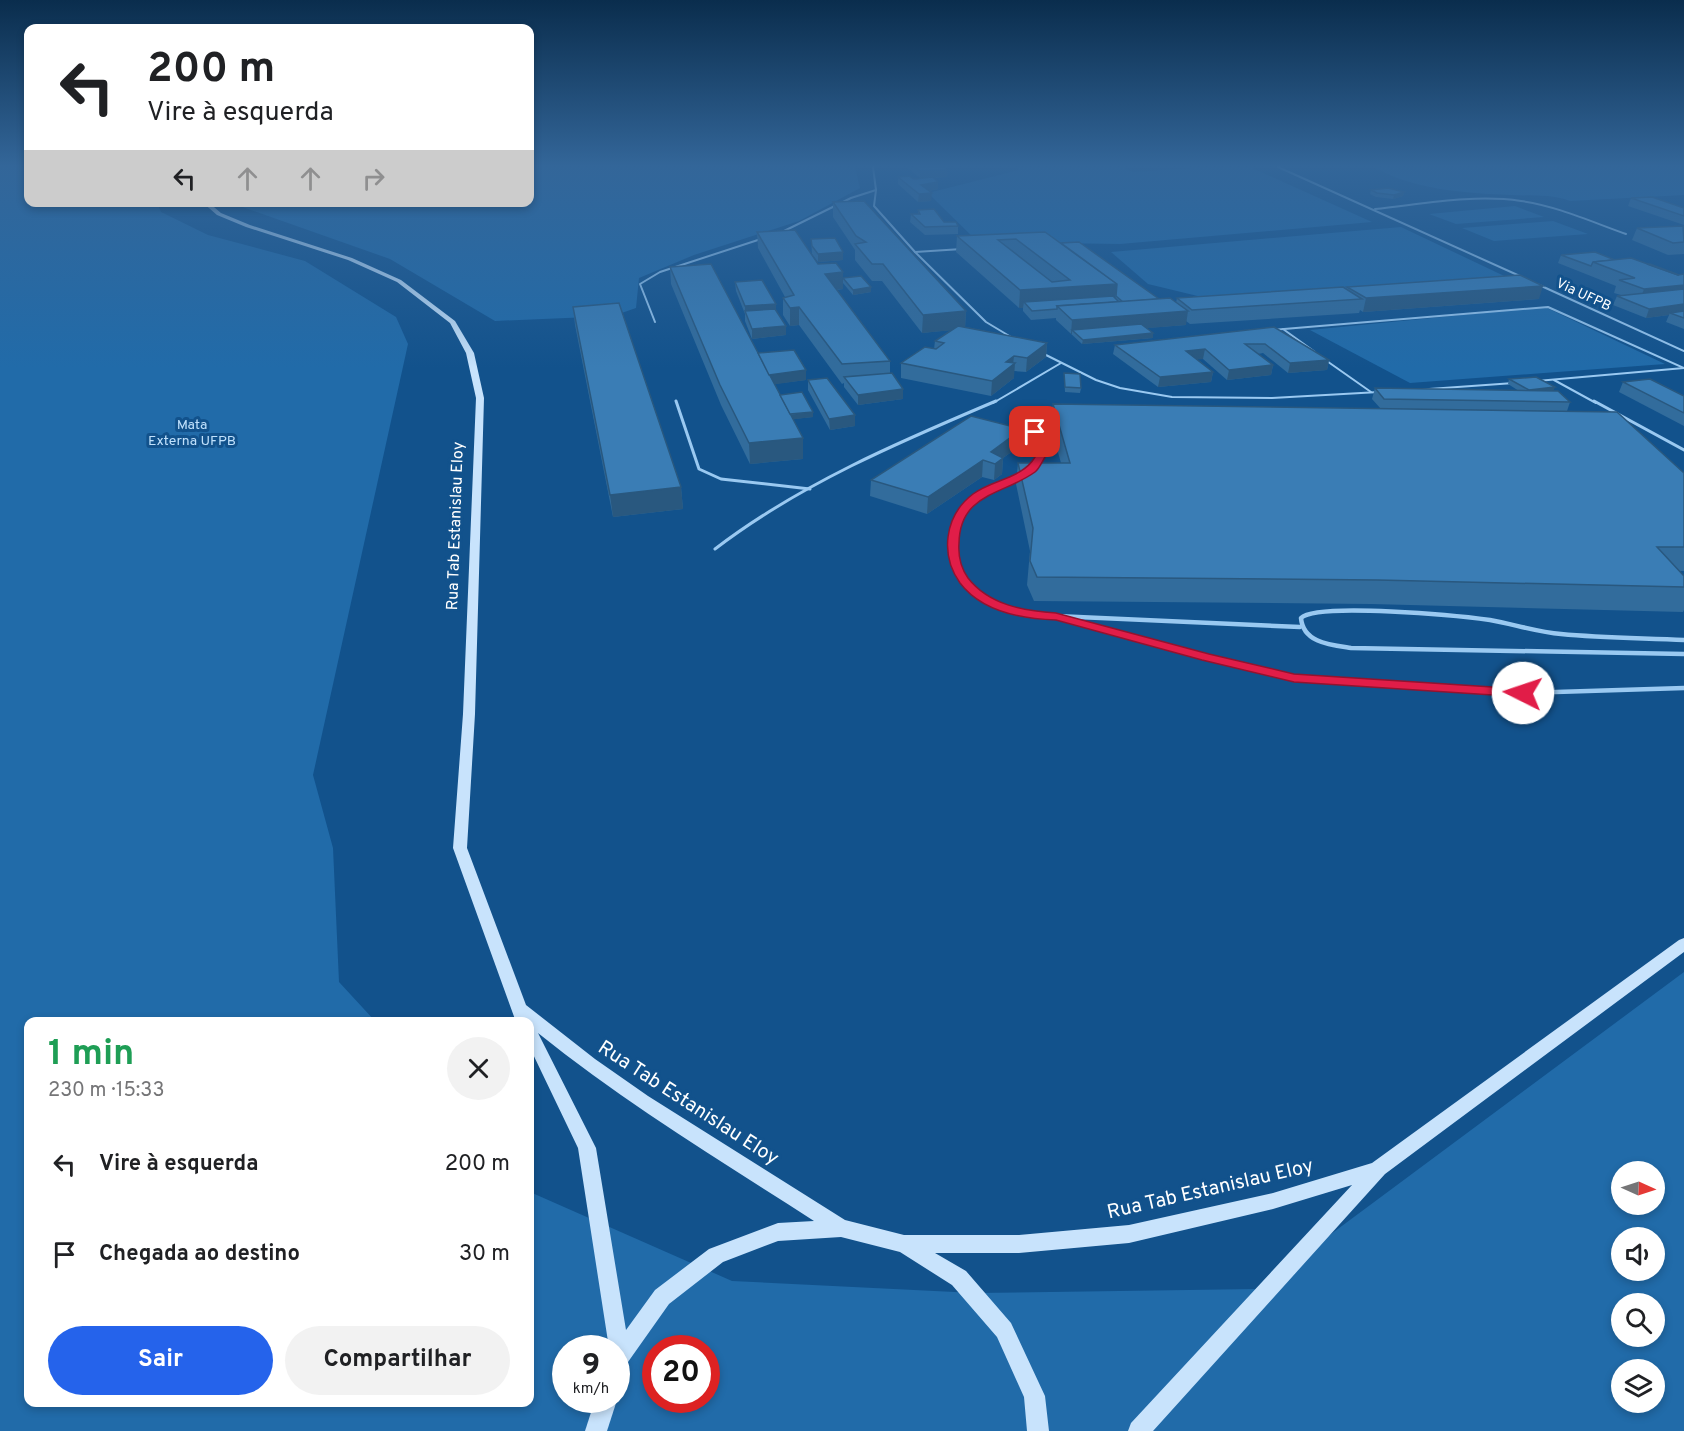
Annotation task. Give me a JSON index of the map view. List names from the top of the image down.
{
  "streets": {
    "street": ["Rua Tab Estanislau Eloy"],
    "lane": ["Via UFPB"]
  },
  "parks": ["Mata Externa UFPB"],
  "north": "right",
  "page": {
    "turn": ["200 m", "Vire à esquerda"],
    "heading": ["1 min", "230 m · 15:33"],
    "list": [
      {
        "name": "Vire à esquerda",
        "value": "200 m"
      },
      {
        "name": "Chegada ao destino",
        "value": "30 m"
      }
    ],
    "buttons": ["Sair", "Compartilhar"],
    "speed": "9 km/h",
    "limit": "20"
  }
}
